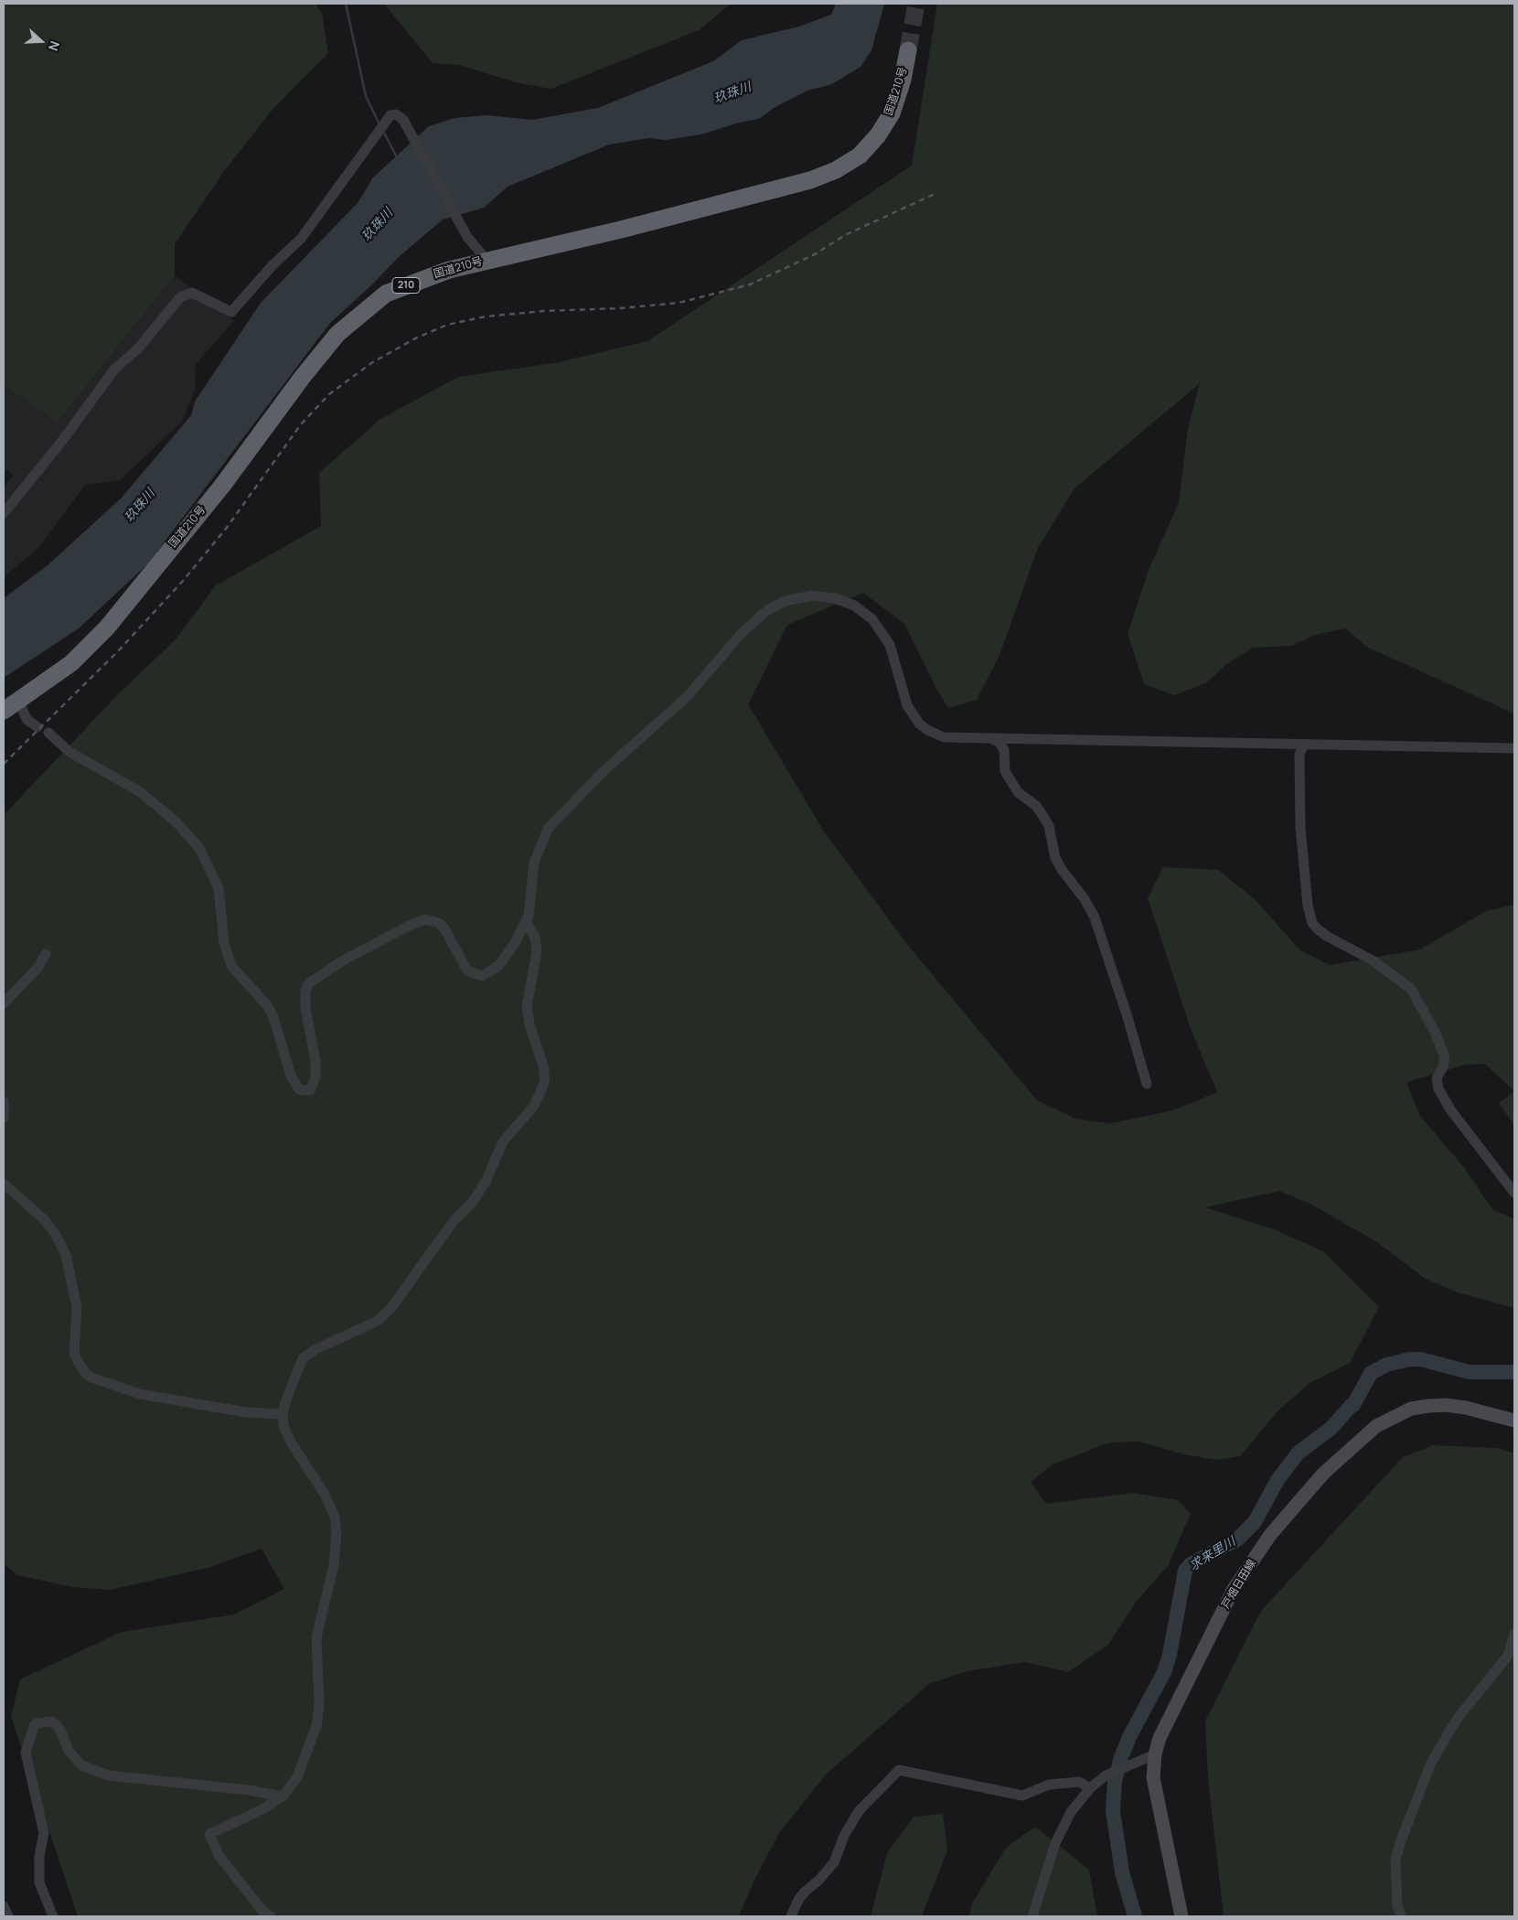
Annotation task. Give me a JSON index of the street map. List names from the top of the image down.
{
  "streets": {
    "highway": ["国道210号", "210"],
    "main road": ["戸畑日田線"]
  },
  "water": ["玖珠川", "求来里川"],
  "north": "right"
}
